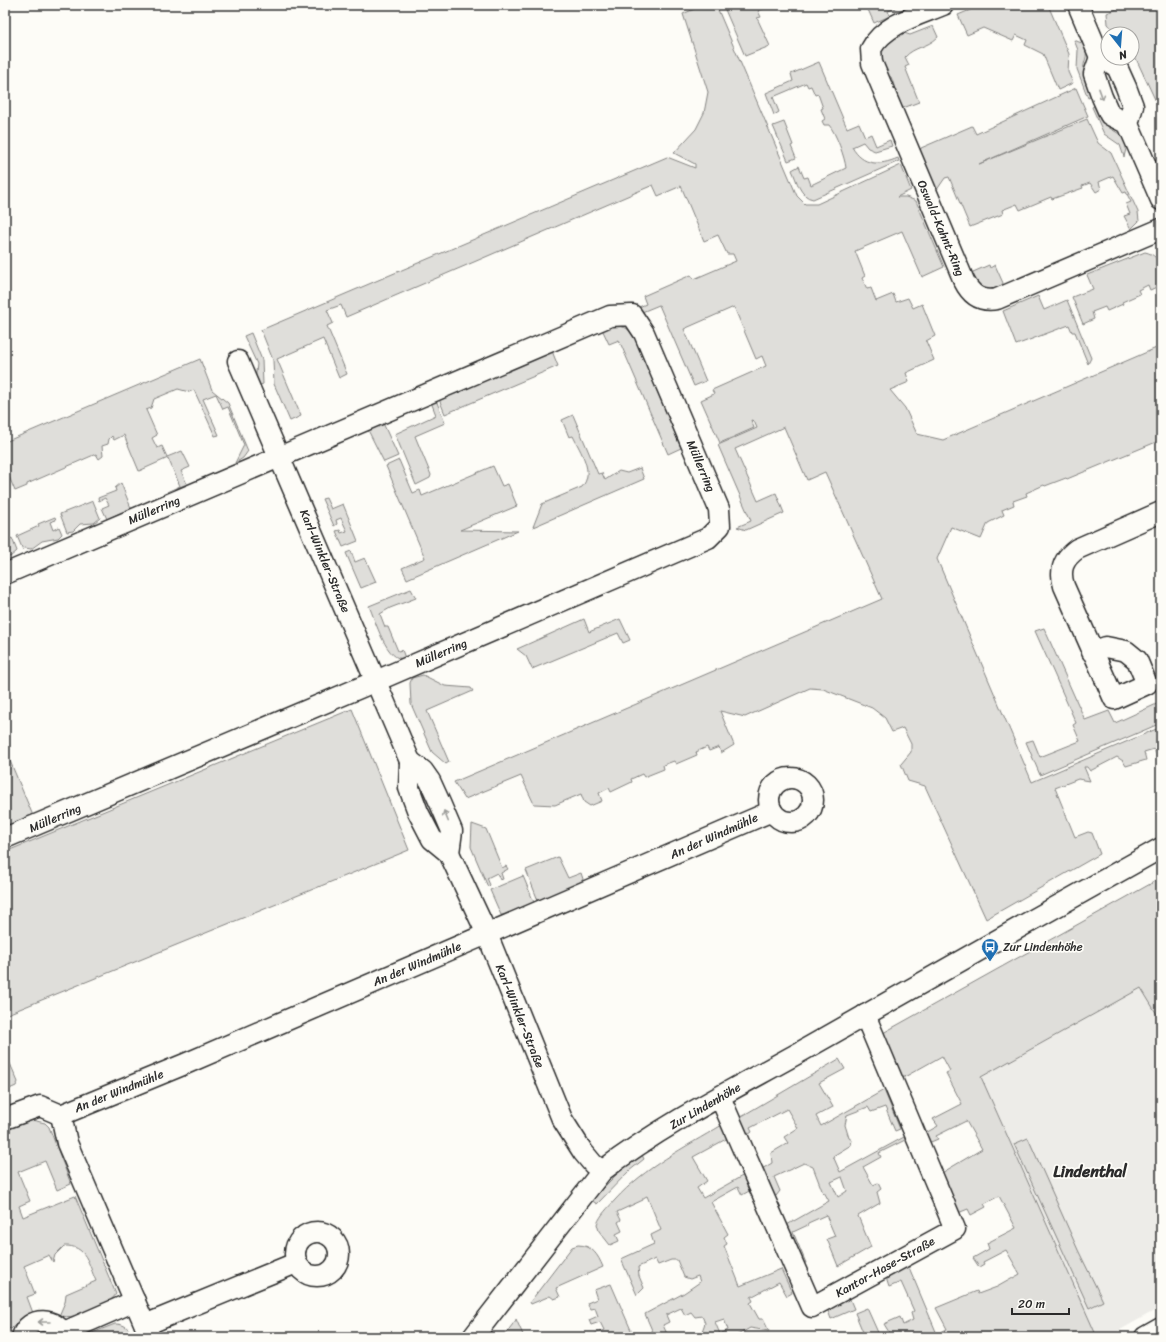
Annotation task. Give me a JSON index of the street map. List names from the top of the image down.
{
  "streets": {
    "street": [
      "Oswald-Kahnt-Ring",
      "Müllerring",
      "Karl-Winkler-Straße",
      "An der Windmühle",
      "Zur Lindenhöhe",
      "Kantor-Hase-Straße"
    ]
  },
  "crossings": [
    ["Müllerring", "Karl-Winkler-Straße"],
    ["Karl-Winkler-Straße", "An der Windmühle"],
    ["Karl-Winkler-Straße", "Zur Lindenhöhe"],
    ["Zur Lindenhöhe", "Kantor-Hase-Straße"]
  ],
  "districts": ["Lindenthal"],
  "places": {
    "bus stop": ["Zur Lindenhöhe"]
  },
  "scale_bar": "20 m",
  "north": "bottom"
}
